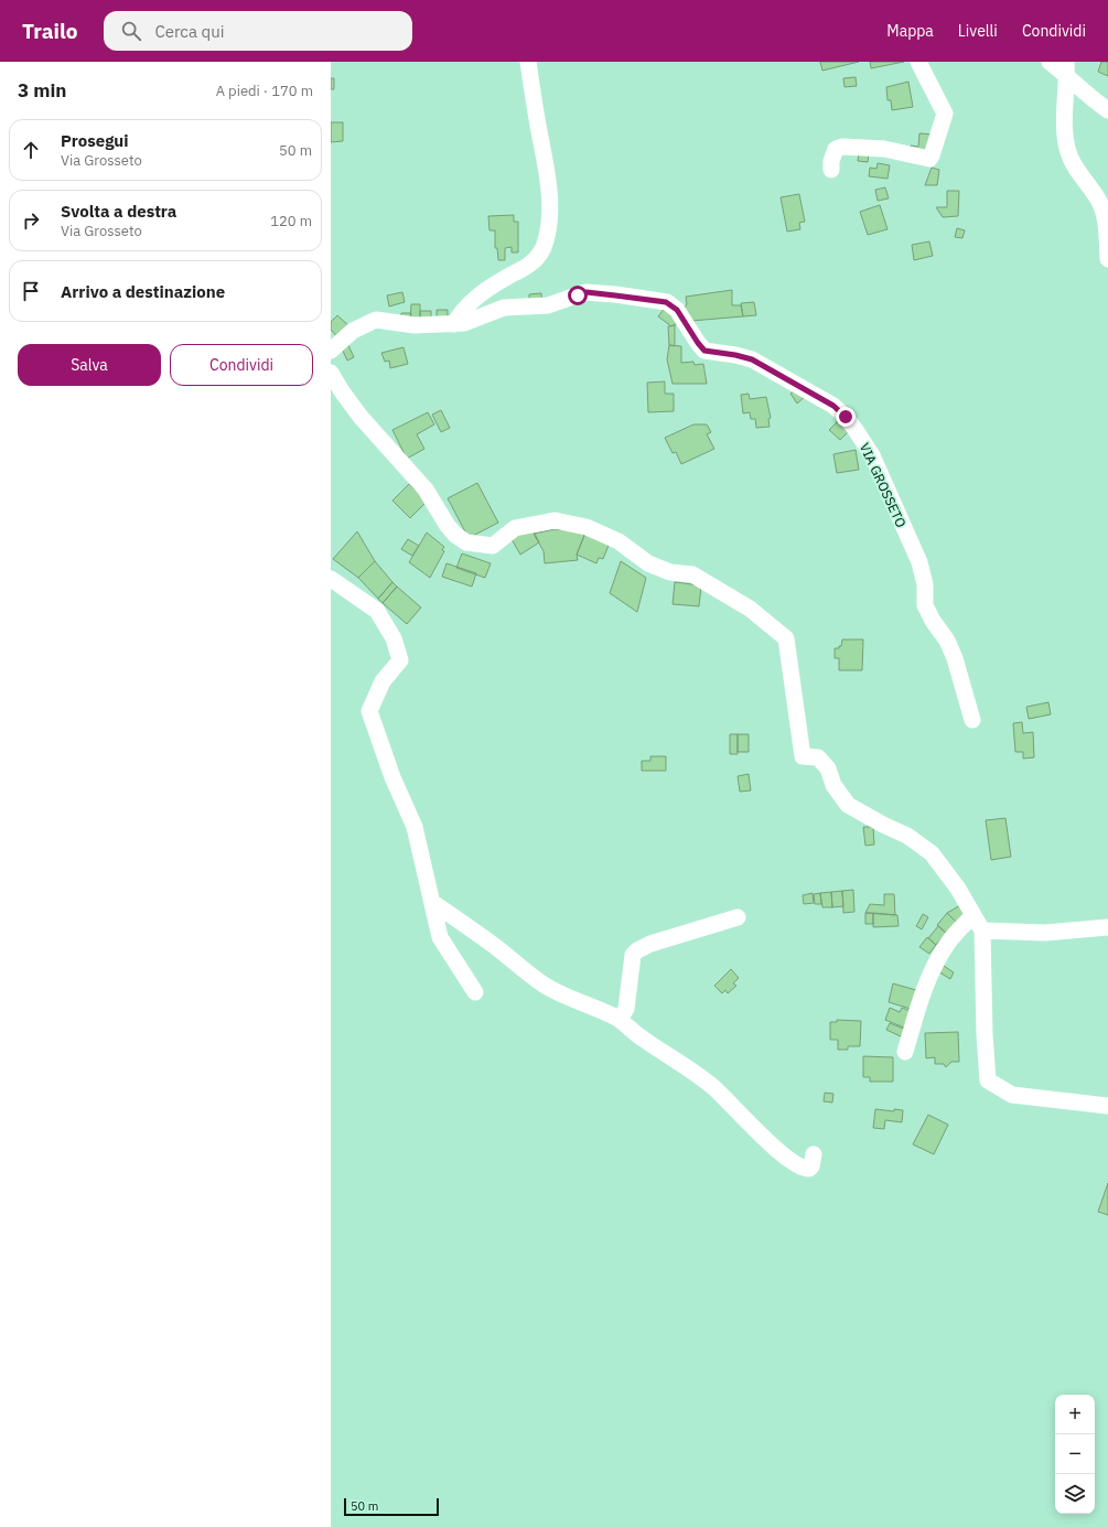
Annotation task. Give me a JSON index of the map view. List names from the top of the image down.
{
  "streets": {
    "street": ["VIA GROSSETO"]
  },
  "scale_bar": "50 m",
  "page": {
    "header": "Trailo",
    "search": "Cerca qui",
    "nav": ["Mappa", "Livelli", "Condividi"],
    "heading": ["3 min", "A piedi · 170 m"],
    "list": [
      ["Prosegui", "Via Grosseto", "50 m"],
      ["Svolta a destra", "Via Grosseto", "120 m"],
      "Arrivo a destinazione"
    ],
    "buttons": ["Salva", "Condividi"],
    "map_buttons": ["+", "−"],
    "scale": "50 m"
  }
}
